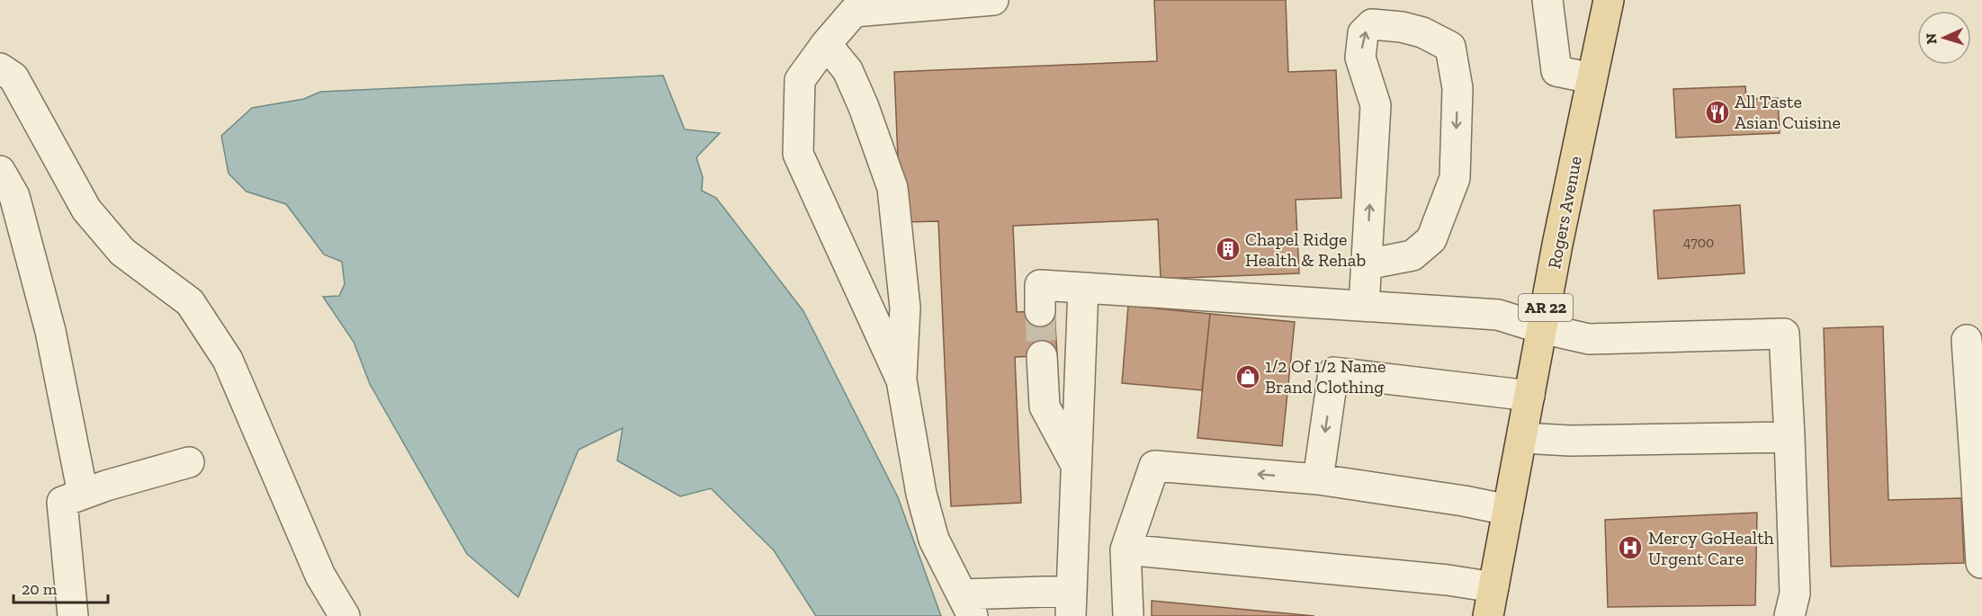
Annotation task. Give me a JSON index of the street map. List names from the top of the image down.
{
  "streets": {
    "main road": ["Rogers Avenue", "AR 22"]
  },
  "places": {
    "restaurant": ["All Taste Asian Cuisine"],
    "building": ["Chapel Ridge Health & Rehab"],
    "shop": ["1/2 Of 1/2 Name Brand Clothing"],
    "hospital": ["Mercy GoHealth Urgent Care"]
  },
  "house_numbers": ["4700"],
  "scale_bar": "20 m",
  "north": "left"
}
